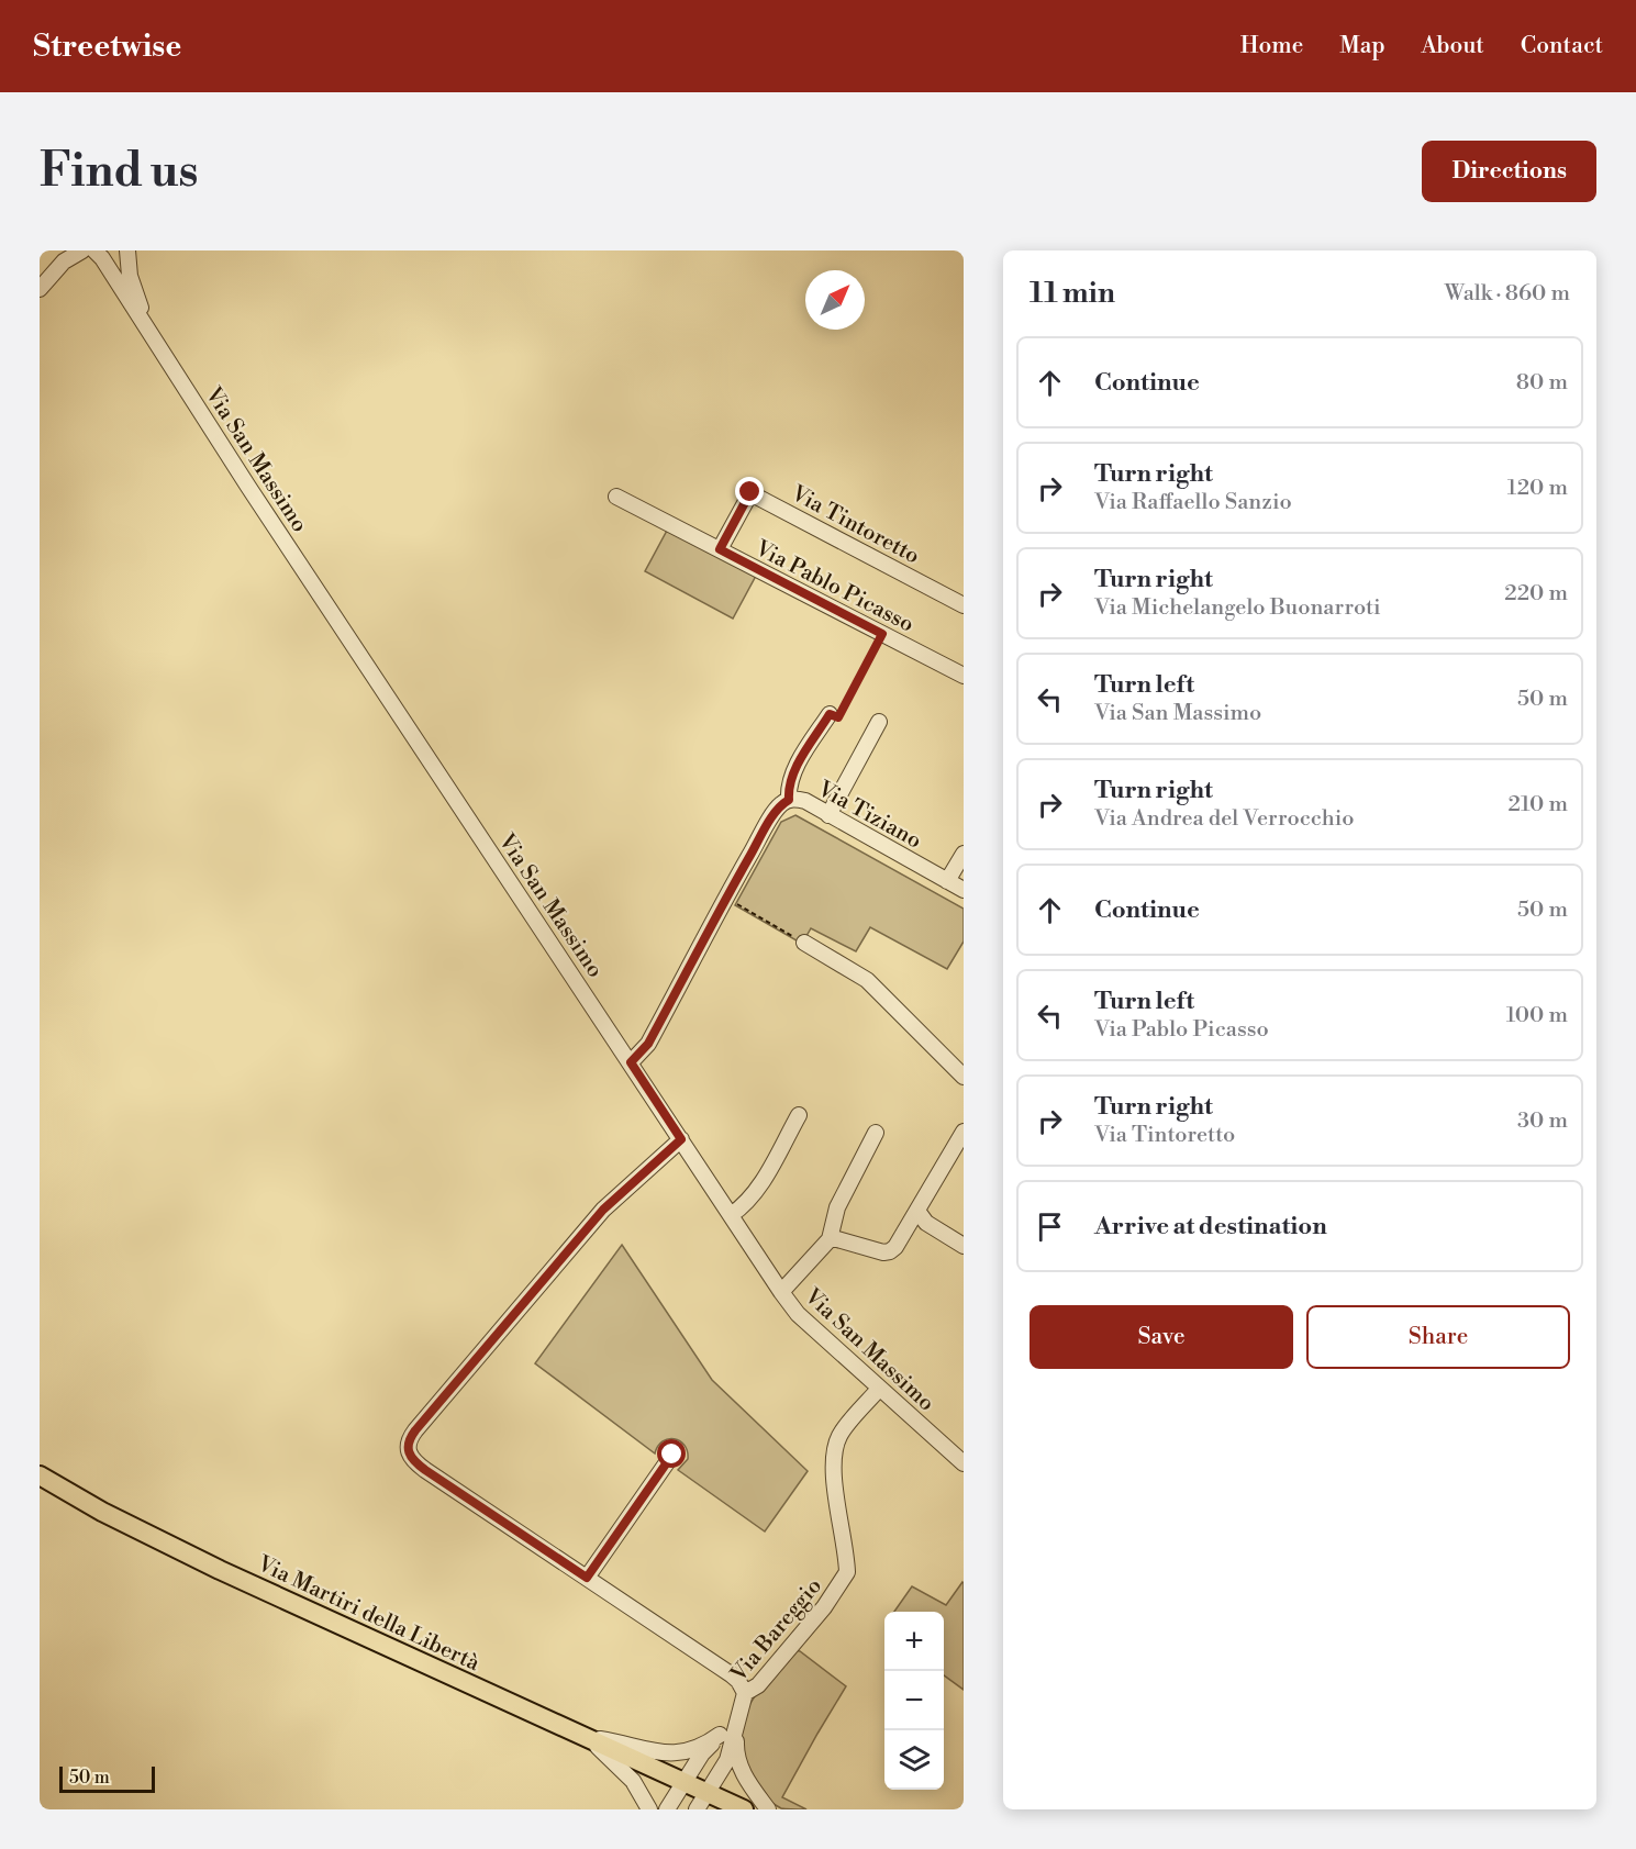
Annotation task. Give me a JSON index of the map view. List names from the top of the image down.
{
  "streets": {
    "main road": ["Via Martiri della Libertà"],
    "street": [
      "Via San Massimo",
      "Via Tintoretto",
      "Via Pablo Picasso",
      "Via Tiziano",
      "Via Bareggio"
    ]
  },
  "crossings": [
    ["Via San Massimo", "Via Bareggio"],
    ["Via Tintoretto", "Via Pablo Picasso"],
    ["Via Martiri della Libertà", "Via Bareggio"]
  ],
  "scale_bar": "50 m",
  "north": "top right",
  "page": {
    "header": "Streetwise",
    "nav": [
      "Home",
      "Map",
      "About",
      "Contact"
    ],
    "buttons": [
      "Directions",
      ["Save", "Share"]
    ],
    "title": "Find us",
    "heading": ["11 min", "Walk · 860 m"],
    "list": [
      ["Continue", "80 m"],
      ["Turn right", "Via Raffaello Sanzio", "120 m"],
      ["Turn right", "Via Michelangelo Buonarroti", "220 m"],
      ["Turn left", "Via San Massimo", "50 m"],
      ["Turn right", "Via Andrea del Verrocchio", "210 m"],
      ["Continue", "50 m"],
      ["Turn left", "Via Pablo Picasso", "100 m"],
      ["Turn right", "Via Tintoretto", "30 m"],
      "Arrive at destination"
    ],
    "map_buttons": ["+", "−"],
    "scale": "50 m"
  }
}
